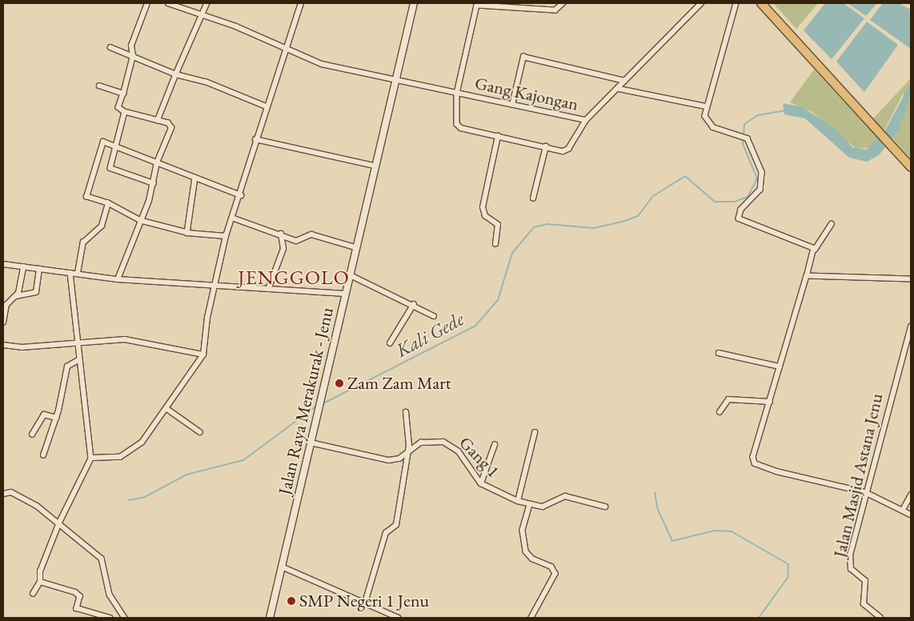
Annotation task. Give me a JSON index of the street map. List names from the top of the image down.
{
  "streets": {
    "main road": ["Jalan Raya Merakurak - Jenu"],
    "street": ["Gang Kajongan", "Gang 1", "Jalan Masjid Astana Jenu"]
  },
  "crossings": [
    ["Gang Kajongan", "Jalan Raya Merakurak - Jenu"],
    ["Jalan Raya Merakurak - Jenu", "Gang 1"]
  ],
  "districts": ["JENGGOLO"],
  "water": ["Kali Gede"],
  "places": ["Zam Zam Mart", "SMP Negeri 1 Jenu"]
}
